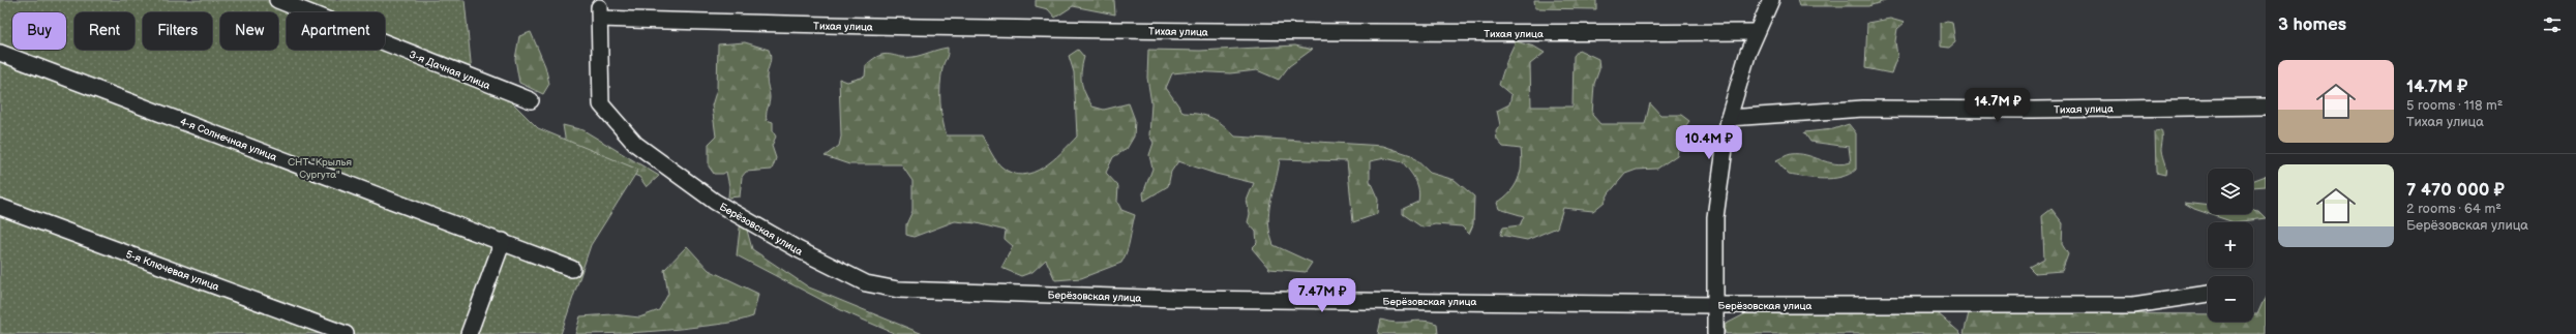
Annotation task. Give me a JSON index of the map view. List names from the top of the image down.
{
  "streets": {
    "street": [
      "Тихая улица",
      "3-я Дачная улица",
      "4-я Солнечная улица",
      "Берёзовская улица",
      "5-я Ключевая улица"
    ]
  },
  "crossings": [
    ["Тихая улица", "Берёзовская улица"]
  ],
  "parks": ["CНТ \"Крылья Сургута\""],
  "page": {
    "heading": "3 homes",
    "chip": [
      "Buy",
      "Rent",
      "Filters",
      "New",
      "Apartment"
    ],
    "list": [
      {
        "name": "14.7M ₽",
        "note": "5 rooms · 118 m² · Тихая улица"
      },
      {
        "name": "7 470 000 ₽",
        "note": "2 rooms · 64 m² · Берёзовская улица"
      }
    ],
    "price": ["14.7M ₽", "10.4M ₽", "7.47M ₽"],
    "map_buttons": ["+", "−"]
  }
}
